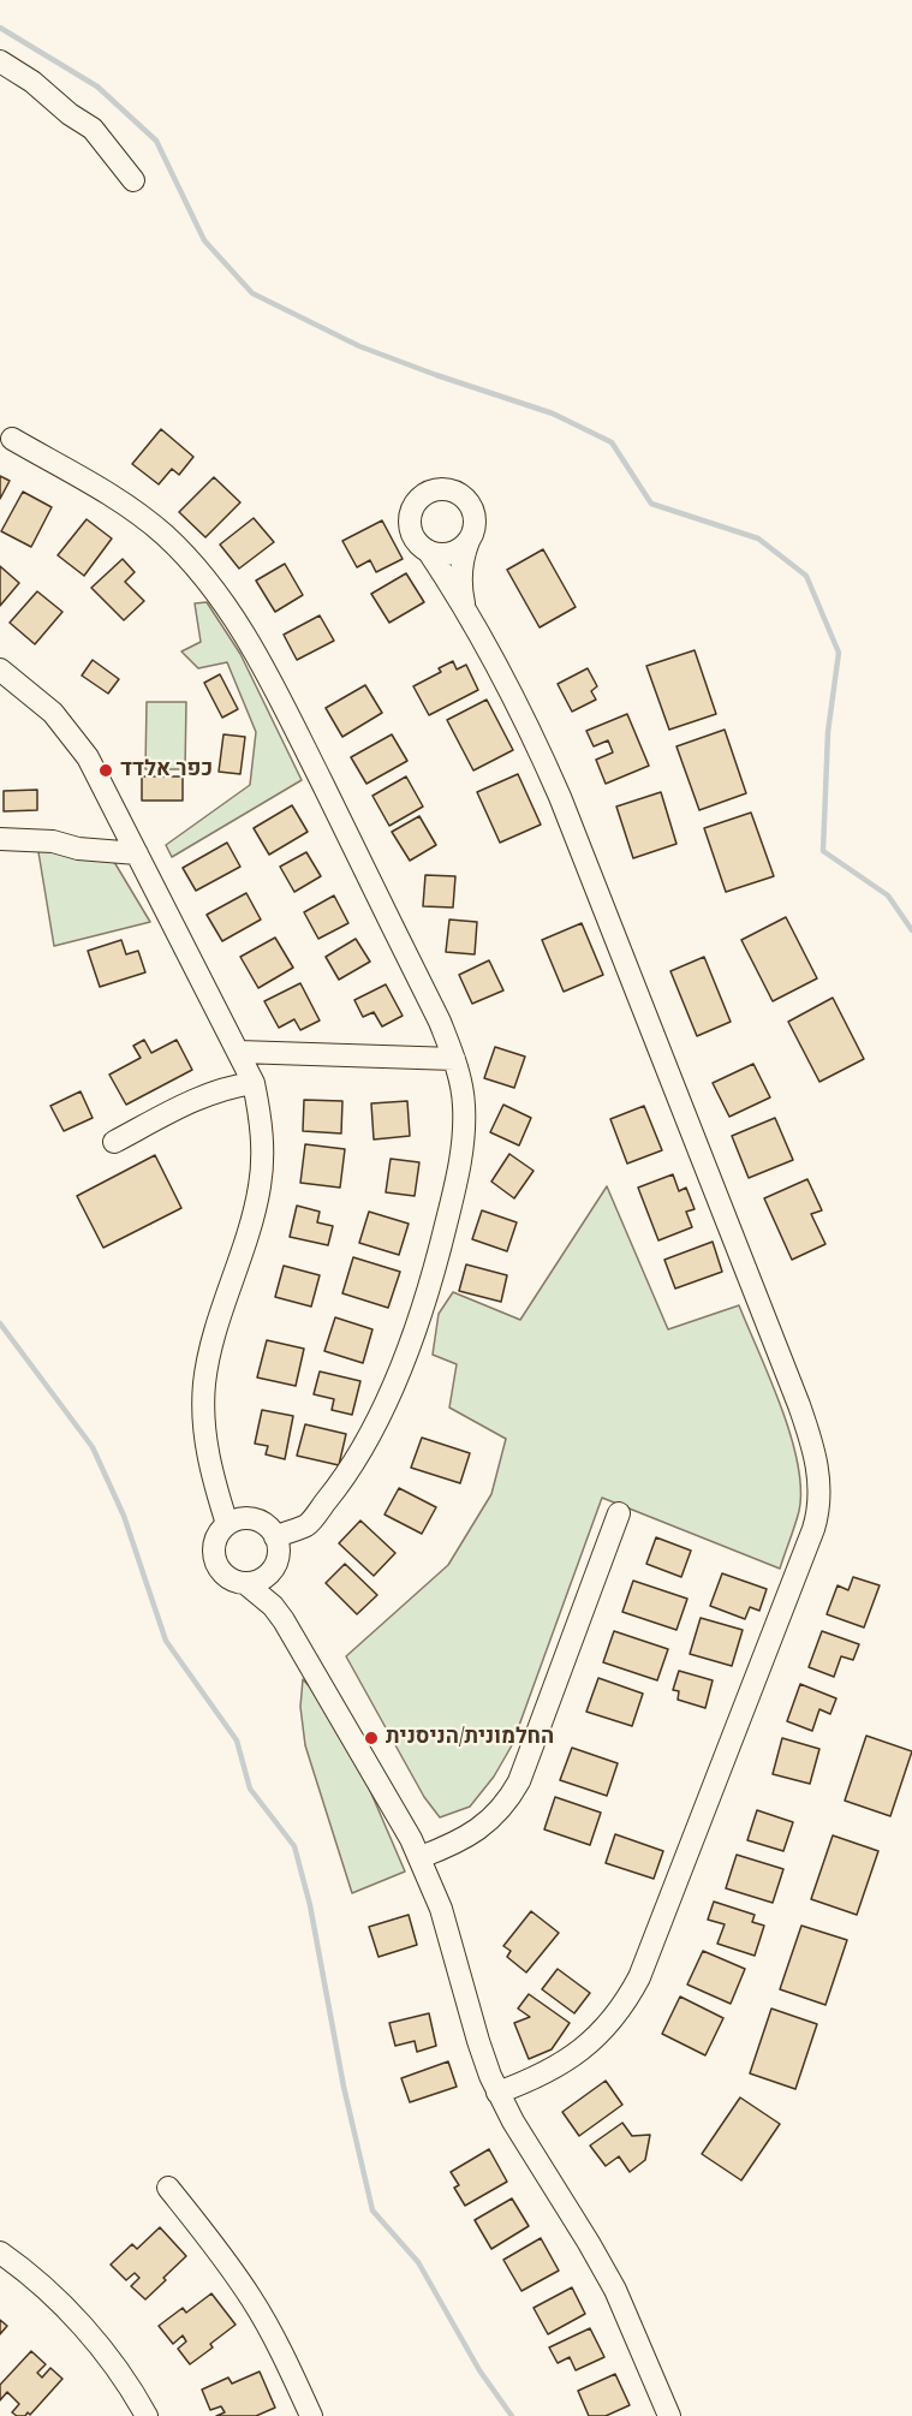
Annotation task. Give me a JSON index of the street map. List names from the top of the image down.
{
  "places": ["כפר אלדד", "החלמונית/הניסנית"]
}
